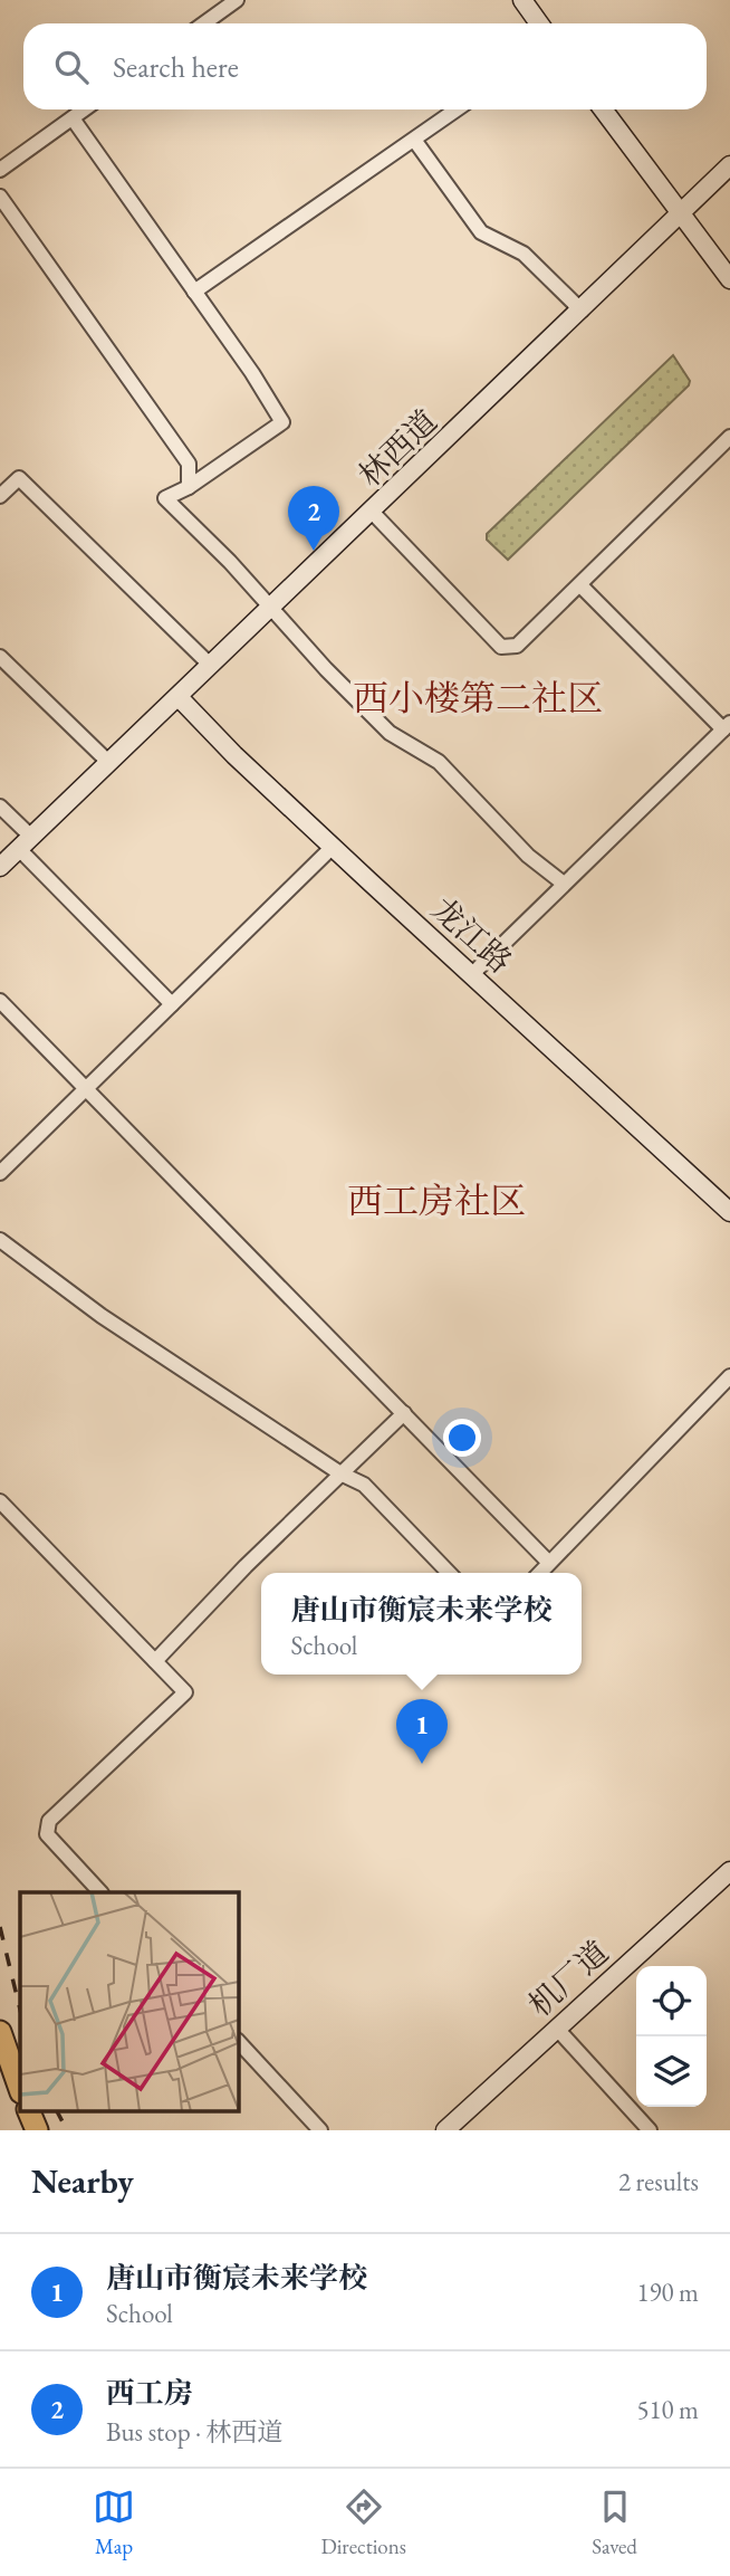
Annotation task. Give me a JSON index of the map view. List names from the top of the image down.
{
  "streets": {
    "main road": ["林西道", "龙江路", "机厂道"]
  },
  "crossings": [
    ["林西道", "龙江路"]
  ],
  "districts": ["西小楼第二社区", "西工房社区"],
  "page": {
    "search": "Search here",
    "pins": ["2", "1"],
    "popup": ["唐山市衡宸未来学校", "School"],
    "heading": ["Nearby", "2 results"],
    "list": [
      {
        "mark": "1",
        "name": "唐山市衡宸未来学校",
        "note": "School",
        "value": "190 m"
      },
      {
        "mark": "2",
        "name": "西工房",
        "note": "Bus stop · 林西道",
        "value": "510 m"
      }
    ],
    "nav": ["Map", "Directions", "Saved"]
  }
}
